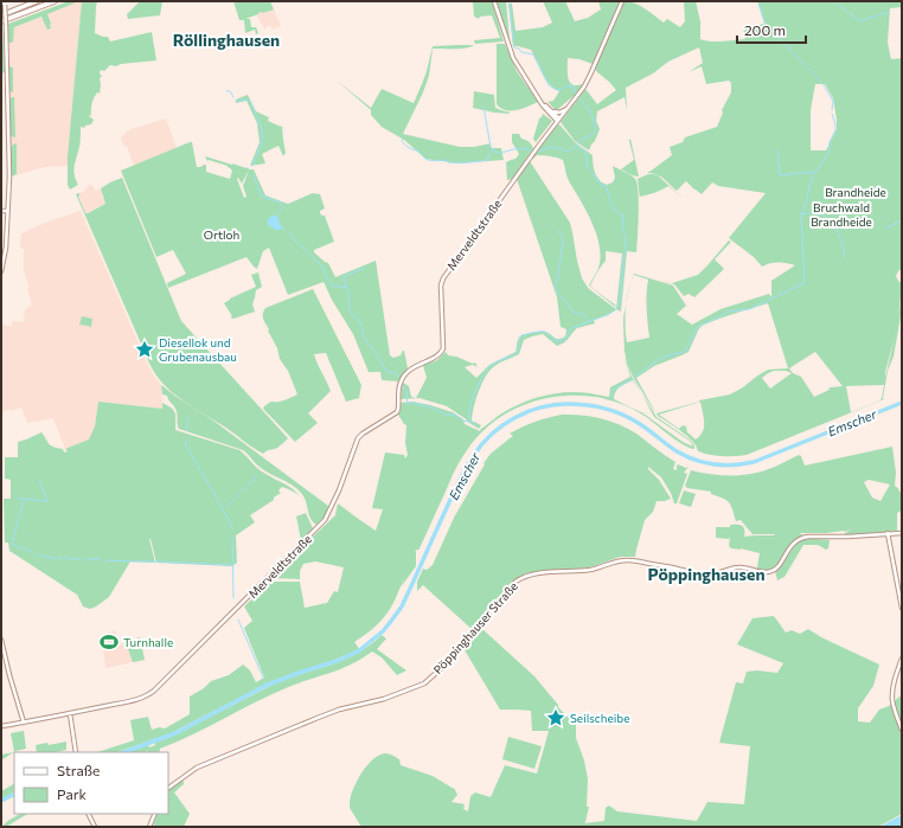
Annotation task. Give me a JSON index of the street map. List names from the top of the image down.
{
  "streets": {
    "main road": ["Merveldtstraße", "Pöppinghauser Straße"]
  },
  "districts": ["Röllinghausen", "Pöppinghausen"],
  "water": ["Emscher"],
  "parks": ["Brandheide", "Bruchwald Brandheide", "Ortloh"],
  "places": {
    "place": ["Diesellok und Grubenausbau", "Seilscheibe"],
    "sports": ["Turnhalle"]
  },
  "legend": ["Straße", "Park"],
  "scale_bar": "200 m"
}
